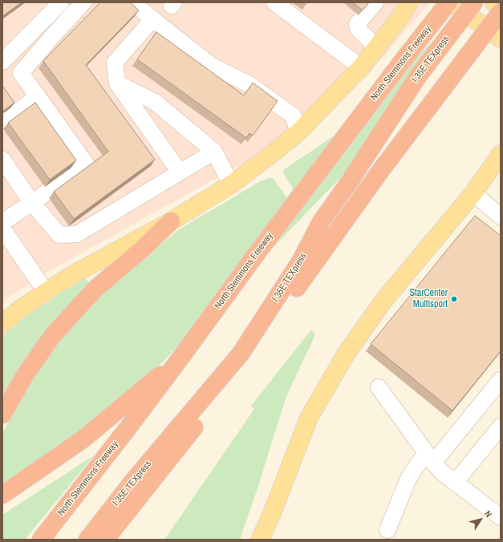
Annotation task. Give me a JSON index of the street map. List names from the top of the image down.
{
  "streets": {
    "highway": ["I 35E TEXpress", "North Stemmons Freeway"]
  },
  "places": ["StarCenter Multisport"],
  "north": "top right"
}
